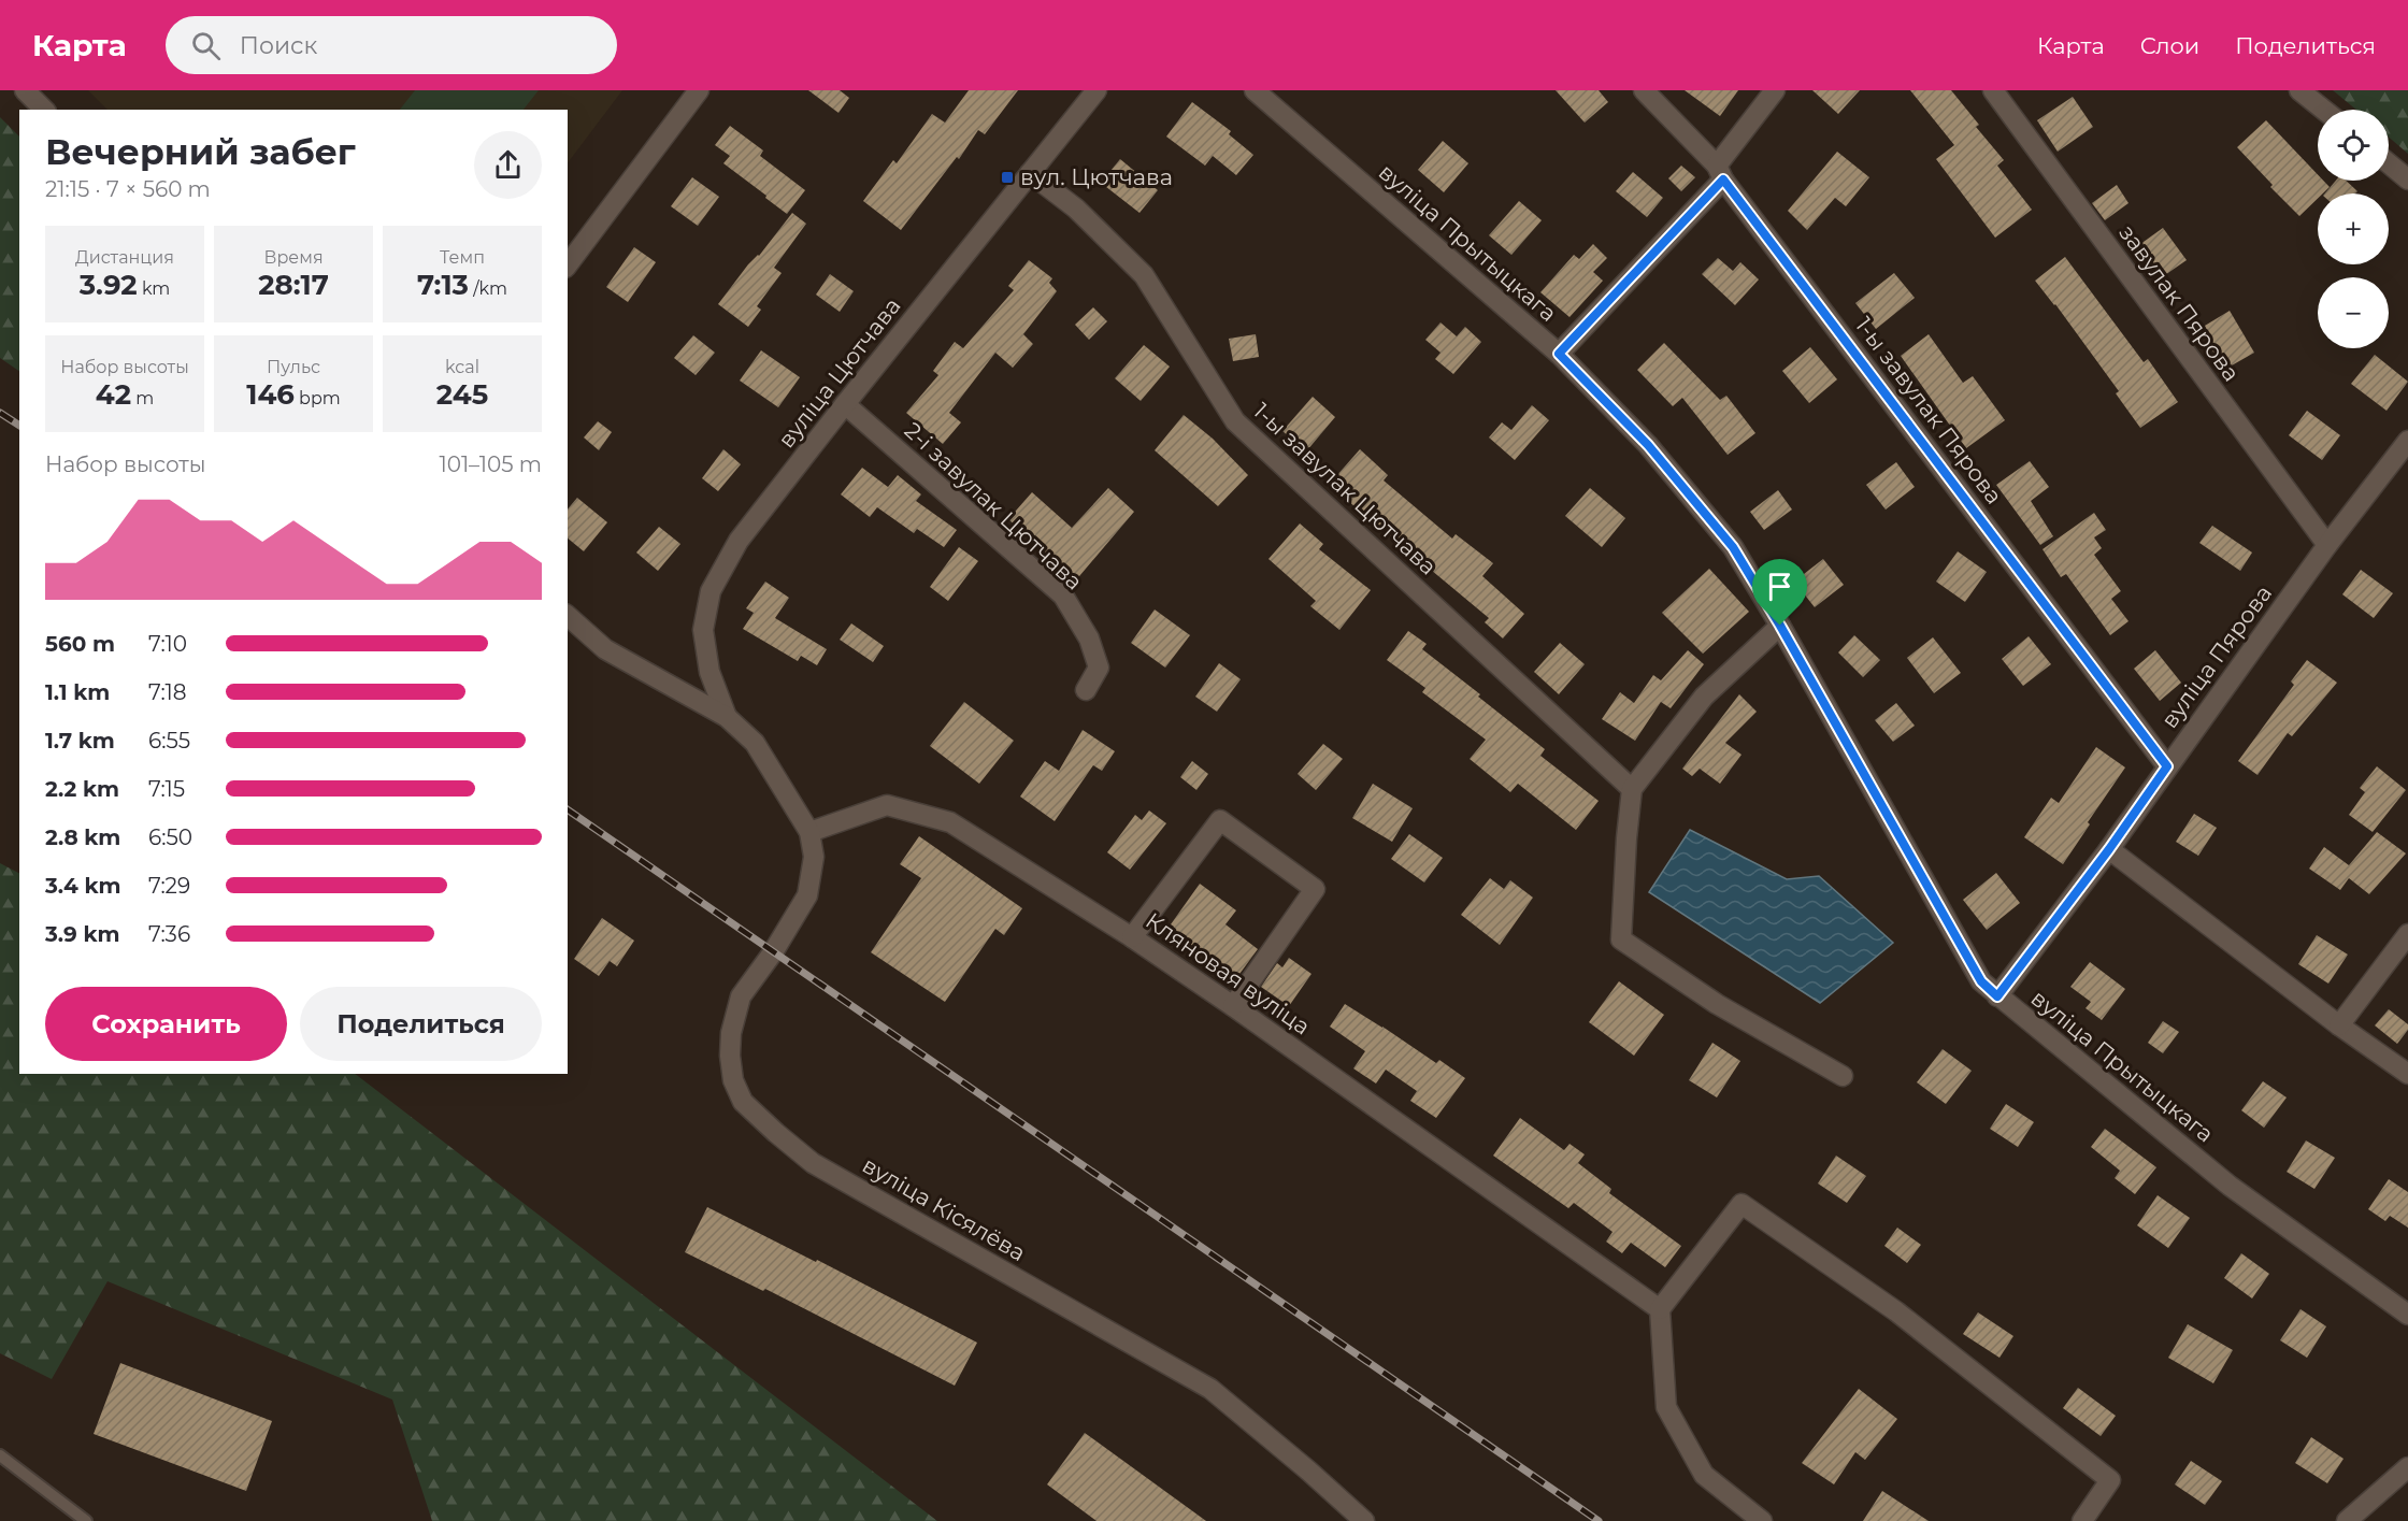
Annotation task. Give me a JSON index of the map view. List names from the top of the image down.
{
  "streets": {
    "street": [
      "вуліца Прытыцкага",
      "завулак Пярова",
      "вуліца Цютчава",
      "1-ы завулак Пярова",
      "1-ы завулак Цютчава",
      "2-і завулак Цютчава",
      "вуліца Пярова",
      "Кляновая вуліца",
      "вуліца Кісялёва"
    ]
  },
  "crossings": [
    ["вуліца Прытыцкага", "вуліца Пярова"],
    ["завулак Пярова", "вуліца Пярова"],
    ["вуліца Цютчава", "1-ы завулак Цютчава"],
    ["вуліца Цютчава", "2-і завулак Цютчава"],
    ["1-ы завулак Пярова", "вуліца Пярова"],
    ["Кляновая вуліца", "вуліца Кісялёва"]
  ],
  "places": {
    "transit": ["вул. Цютчава"]
  },
  "page": {
    "header": "Карта",
    "search": "Поиск",
    "nav": ["Карта", "Слои", "Поделиться"],
    "map_buttons": ["+", "−"],
    "heading": ["Вечерний забег", "21:15 · 7 × 560 m"],
    "stats": [
      ["Дистанция", "3.92 km"],
      ["Время", "28:17"],
      ["Темп", "7:13 /km"],
      ["Набор высоты", "42 m"],
      ["Пульс", "146 bpm"],
      ["kcal", "245"]
    ],
    "chart": ["Набор высоты", "101–105 m"],
    "list": [
      {
        "name": "560 m",
        "note": "7:10"
      },
      {
        "name": "1.1 km",
        "note": "7:18"
      },
      {
        "name": "1.7 km",
        "note": "6:55"
      },
      {
        "name": "2.2 km",
        "note": "7:15"
      },
      {
        "name": "2.8 km",
        "note": "6:50"
      },
      {
        "name": "3.4 km",
        "note": "7:29"
      },
      {
        "name": "3.9 km",
        "note": "7:36"
      }
    ],
    "buttons": ["Сохранить", "Поделиться"]
  }
}
